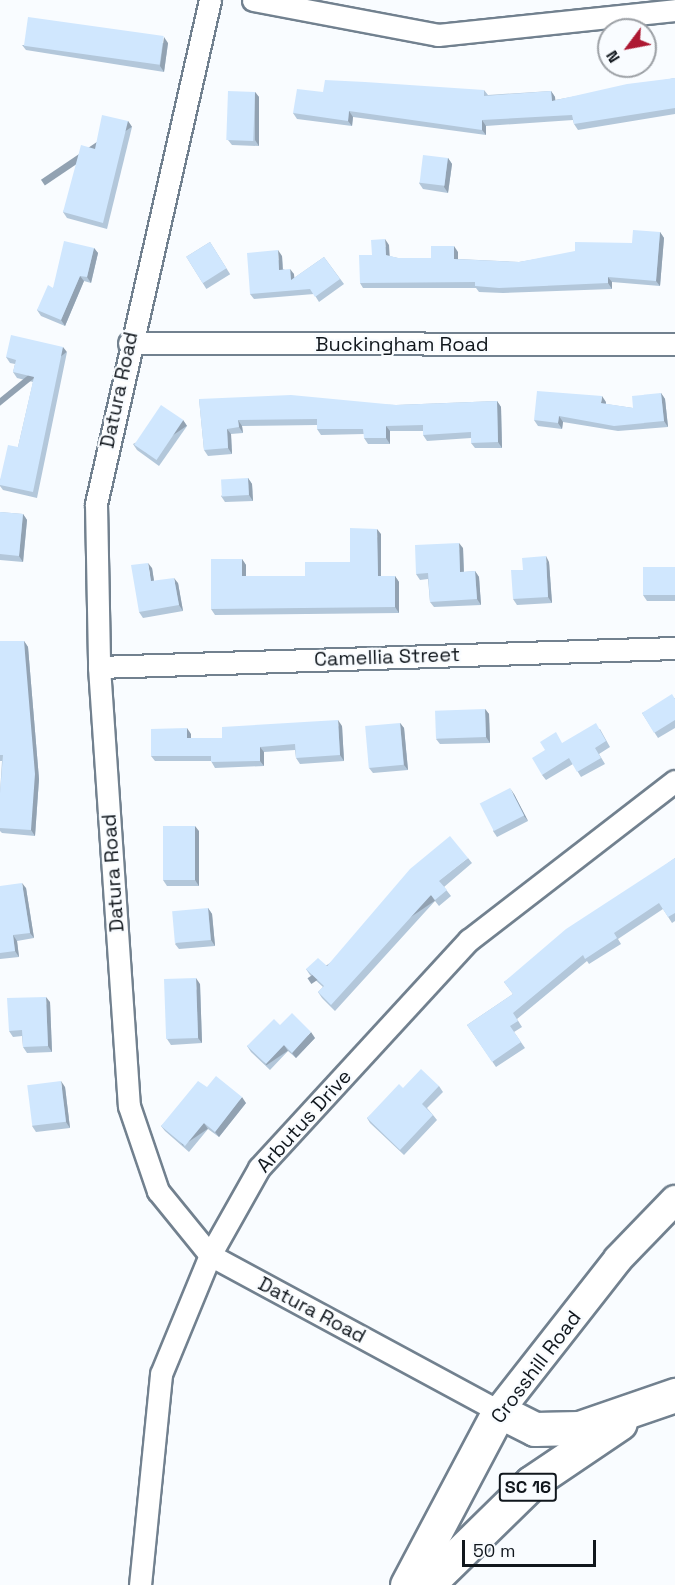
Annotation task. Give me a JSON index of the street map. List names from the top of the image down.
{
  "streets": {
    "main road": ["Datura Road", "Crosshill Road", "SC 16"],
    "street": ["Buckingham Road", "Camellia Street", "Arbutus Drive"]
  },
  "crossings": [
    ["Buckingham Road", "Datura Road"],
    ["Datura Road", "Camellia Street"],
    ["Datura Road", "Arbutus Drive"],
    ["Datura Road", "Crosshill Road"],
    ["Datura Road", "SC 16"]
  ],
  "scale_bar": "50 m",
  "north": "bottom left"
}
